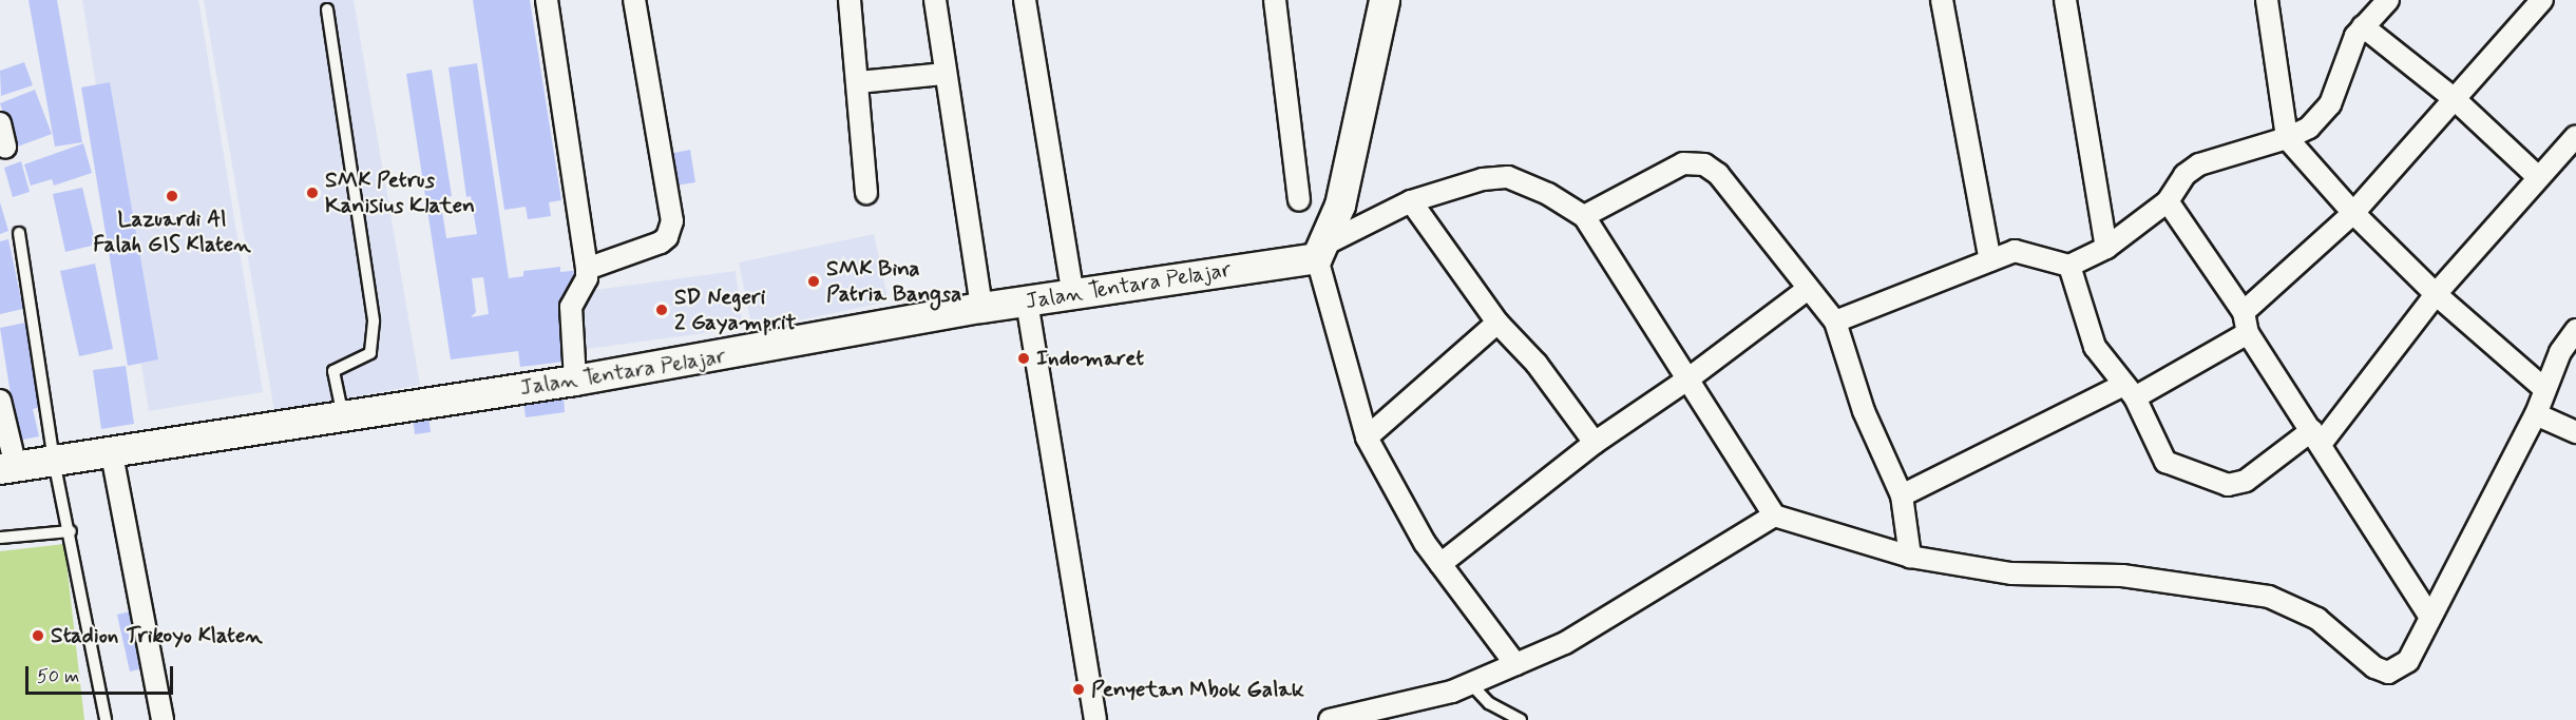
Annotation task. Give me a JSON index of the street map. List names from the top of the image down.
{
  "streets": {
    "main road": ["Jalan Tentara Pelajar"]
  },
  "places": [
    "SMK Petrus Kanisius Klaten",
    "Lazuardi Al Falah GIS Klaten",
    "SMK Bina Patria Bangsa",
    "SD Negeri 2 Gayamprit",
    "Indomaret",
    "Stadion Trikoyo Klaten",
    "Penyetan Mbok Galak"
  ],
  "scale_bar": "50 m"
}
